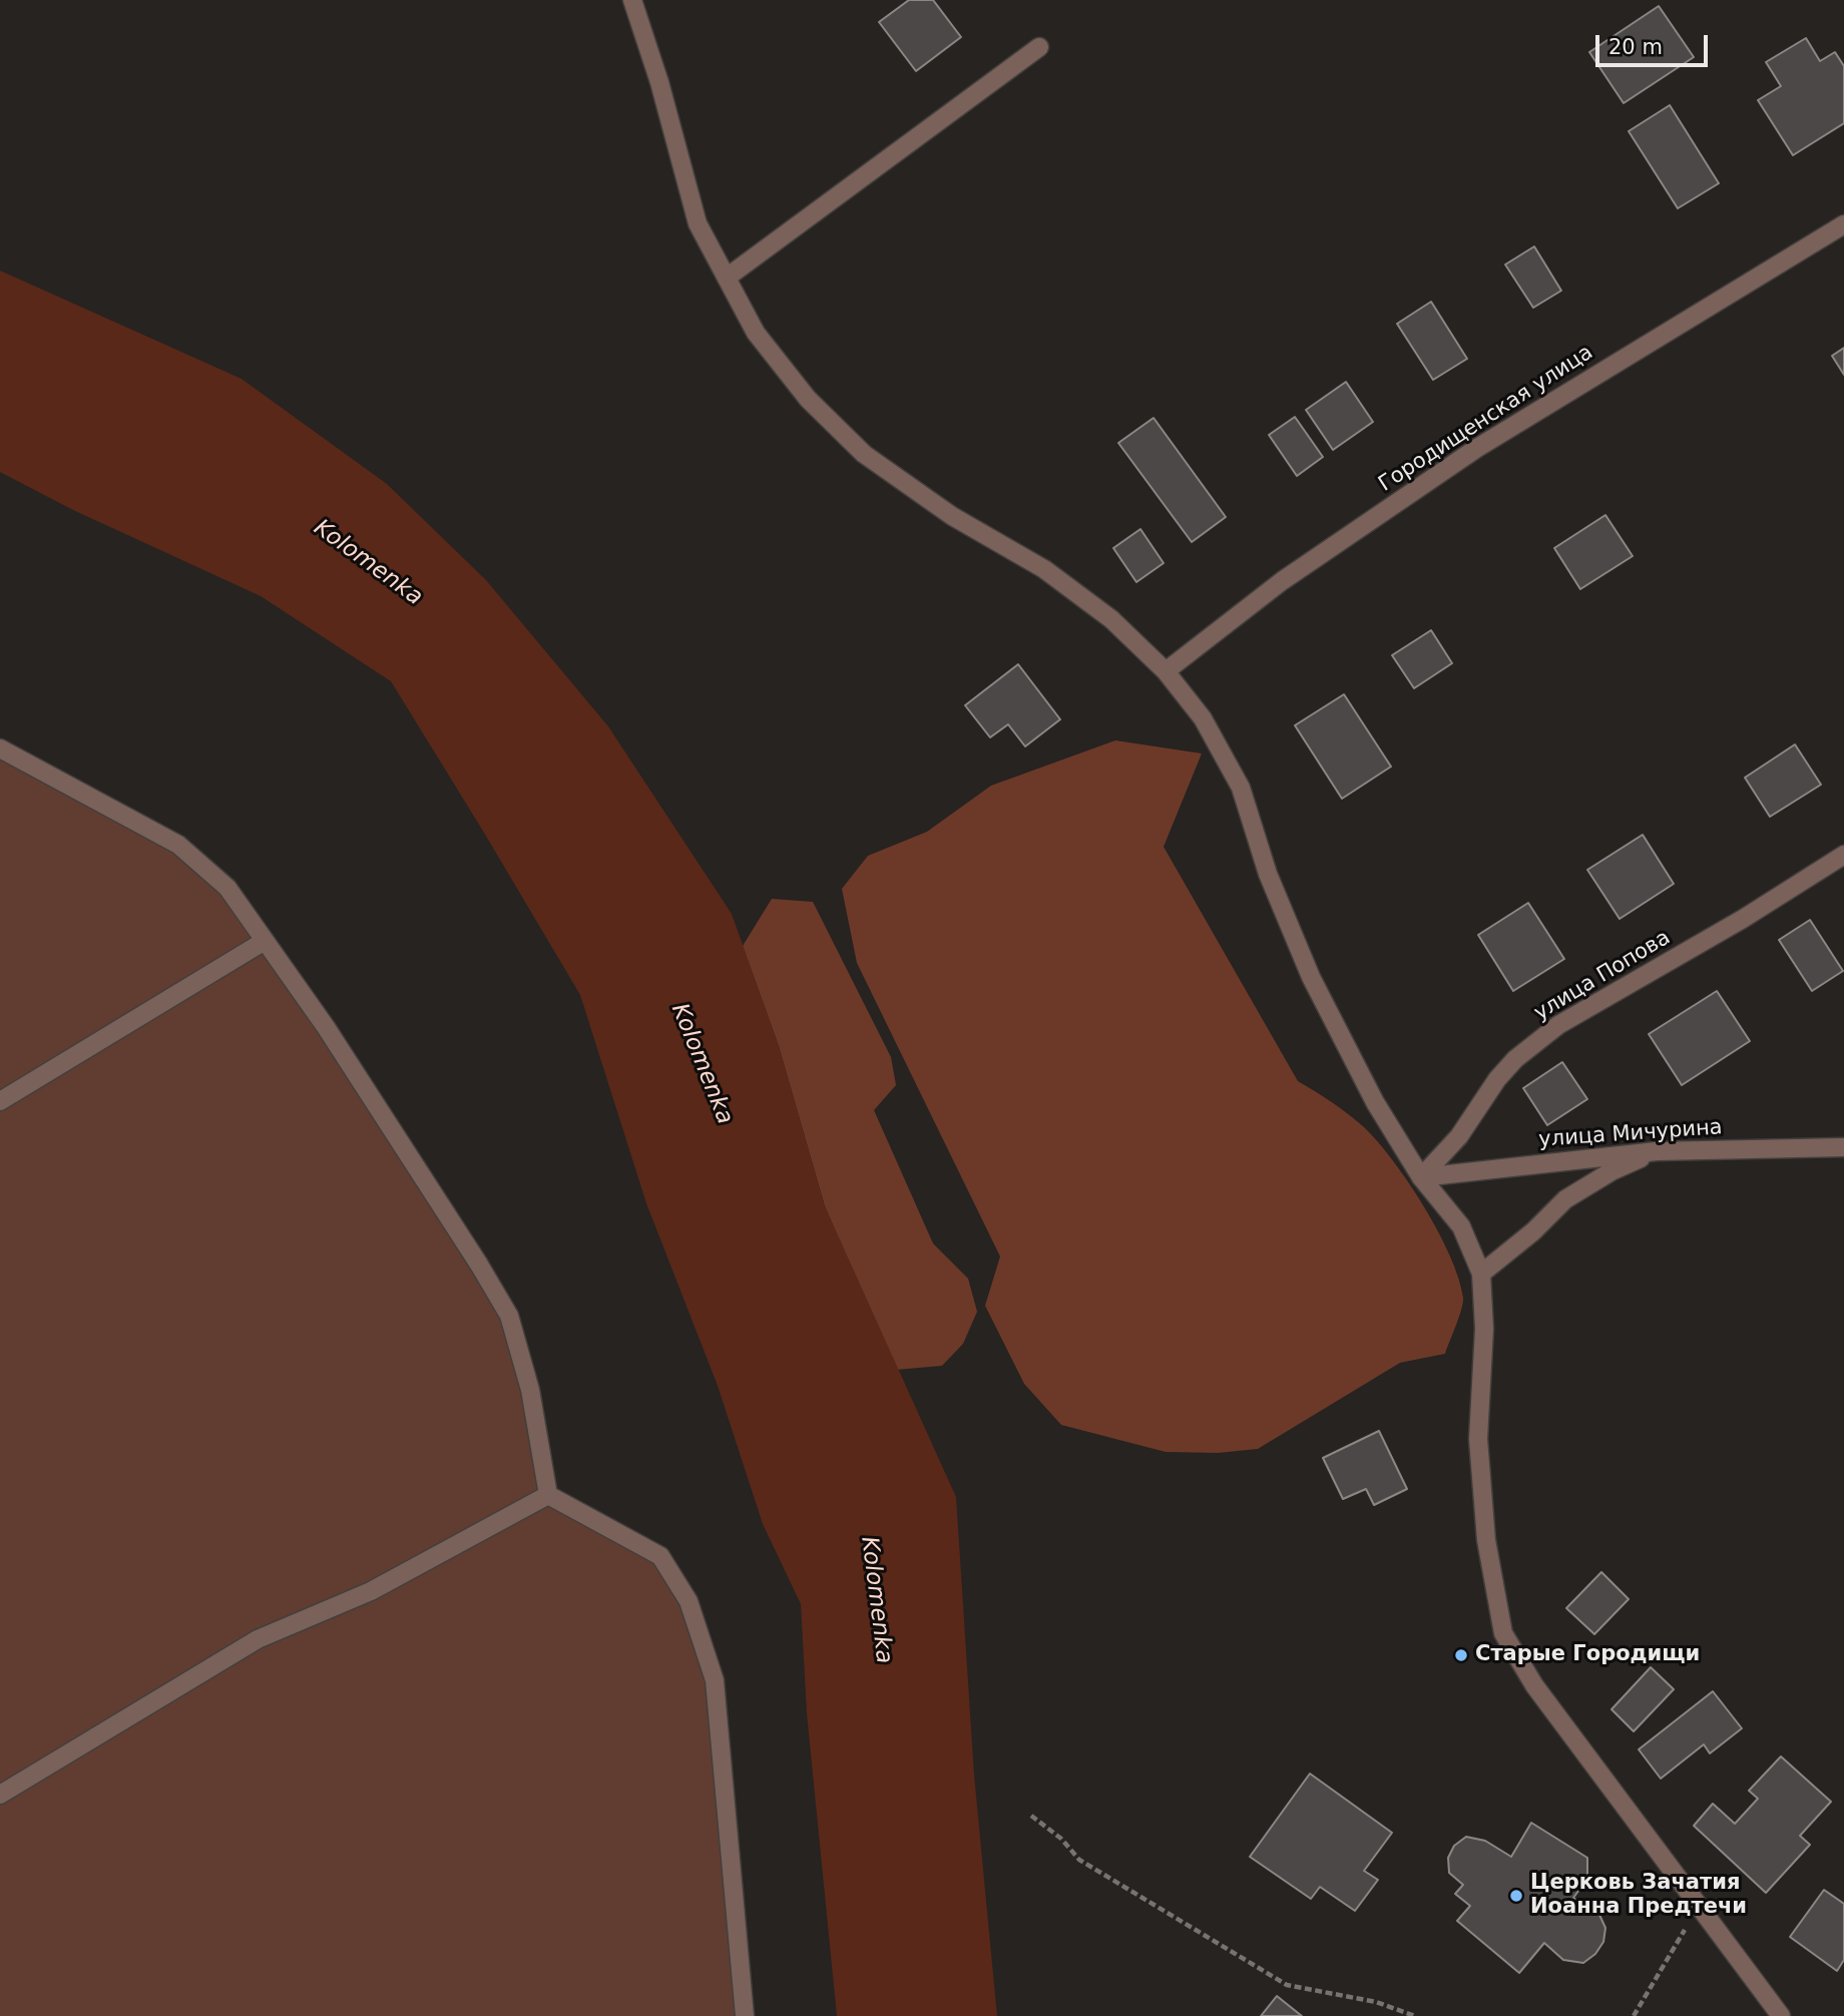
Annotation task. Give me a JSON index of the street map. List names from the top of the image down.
{
  "streets": {
    "street": ["Городищенская улица", "улица Попова", "улица Мичурина"]
  },
  "crossings": [
    ["улица Попова", "улица Мичурина"]
  ],
  "water": ["Kolomenka"],
  "places": ["Старые Городищи", "Церковь Зачатия Иоанна Предтечи"],
  "scale_bar": "20 m"
}
